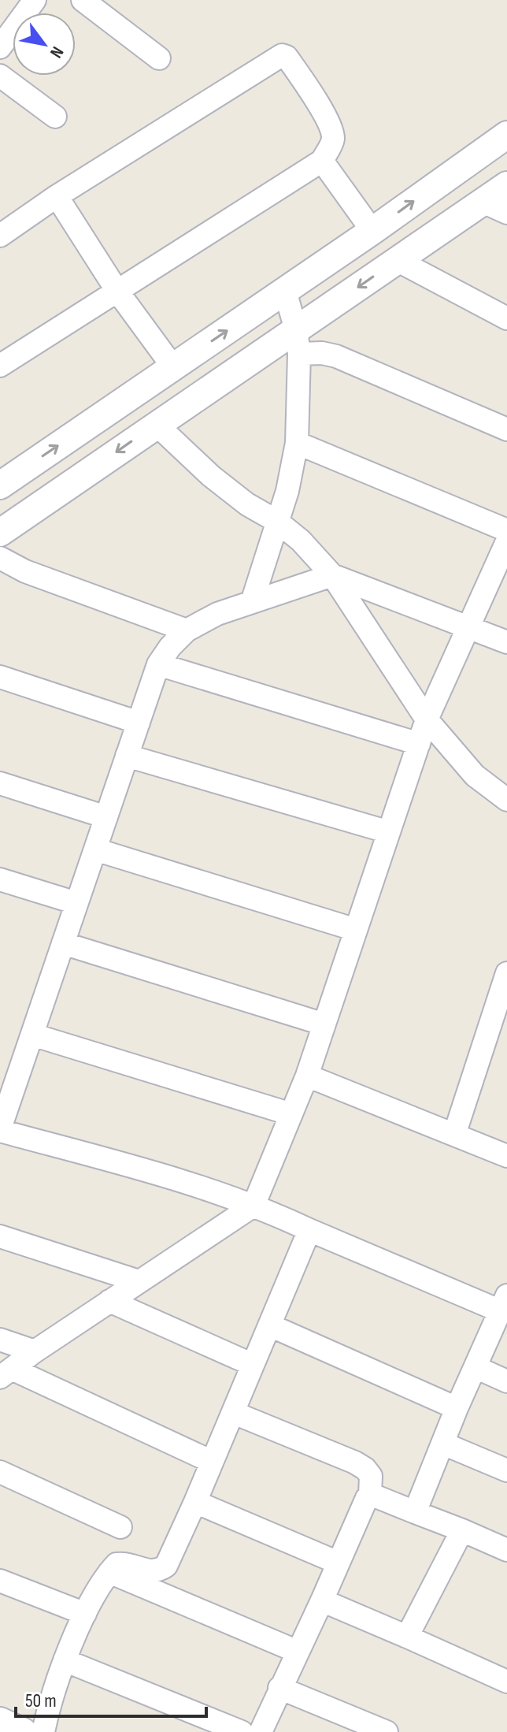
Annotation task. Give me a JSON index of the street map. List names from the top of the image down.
{
  "scale_bar": "50 m",
  "north": "bottom right"
}
